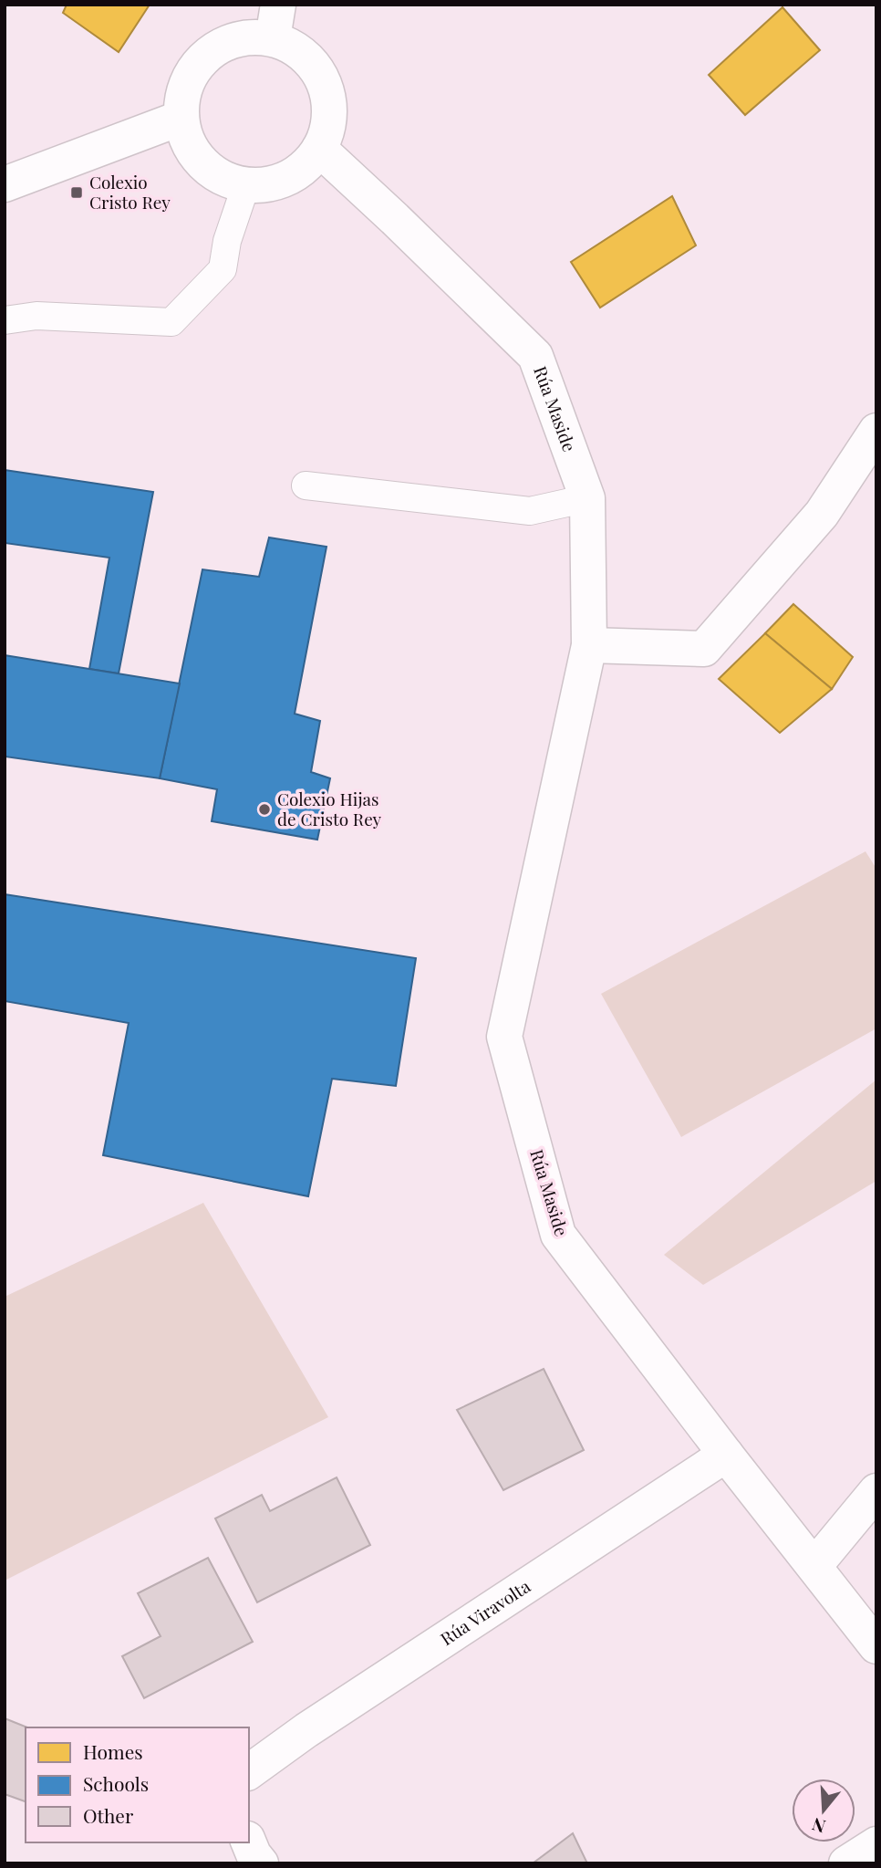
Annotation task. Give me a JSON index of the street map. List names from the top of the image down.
{
  "streets": {
    "street": ["Rúa Maside", "Rúa Viravolta"]
  },
  "crossings": [
    ["Rúa Maside", "Rúa Viravolta"]
  ],
  "places": {
    "transit": ["Colexio Cristo Rey"],
    "other": ["Colexio Hijas de Cristo Rey"]
  },
  "legend": ["Homes", "Schools", "Other"],
  "north": "bottom"
}
